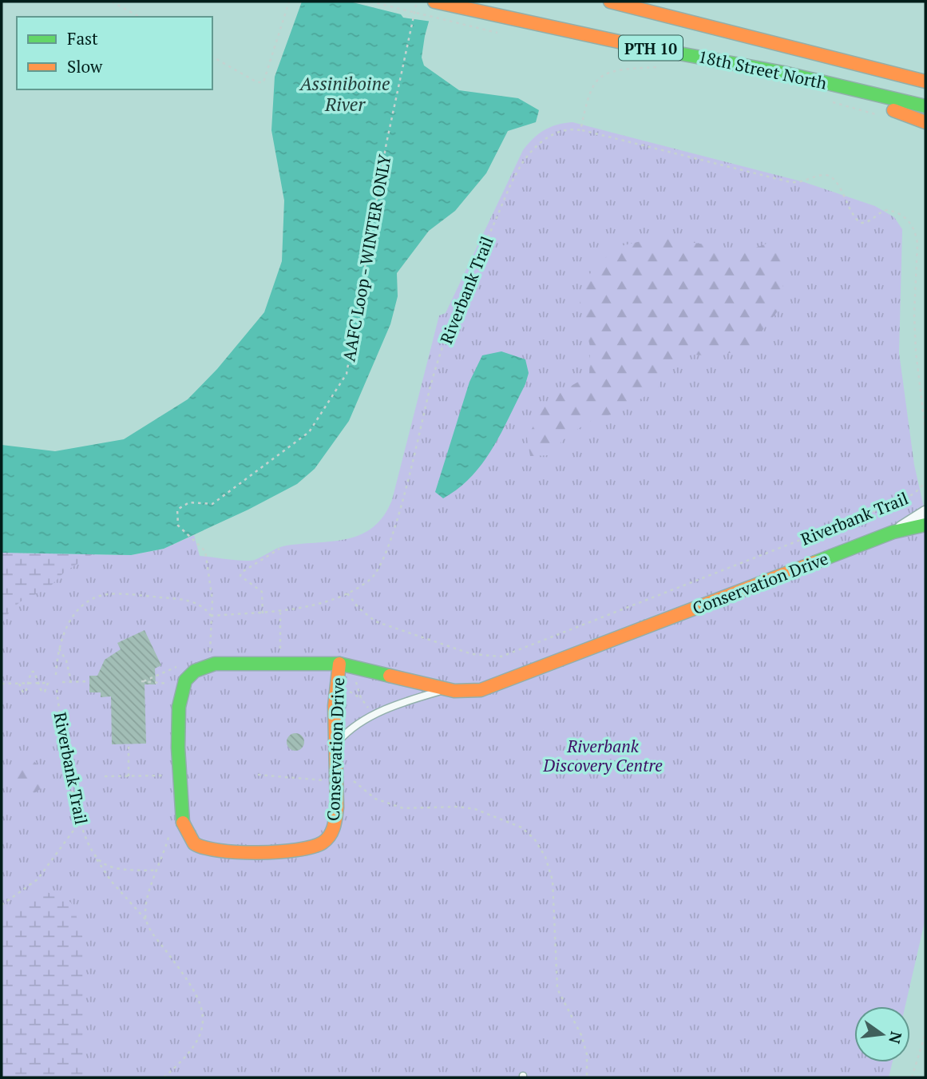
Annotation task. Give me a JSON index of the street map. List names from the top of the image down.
{
  "streets": {
    "street": ["PTH 10", "18th Street North", "Conservation Drive"],
    "path": ["AAFC Loop - WINTER ONLY", "Riverbank Trail"]
  },
  "crossings": [
    ["AAFC Loop - WINTER ONLY", "Riverbank Trail"]
  ],
  "water": ["Assiniboine River"],
  "parks": ["Riverbank Discovery Centre"],
  "legend": ["Fast", "Slow"],
  "north": "right"
}
